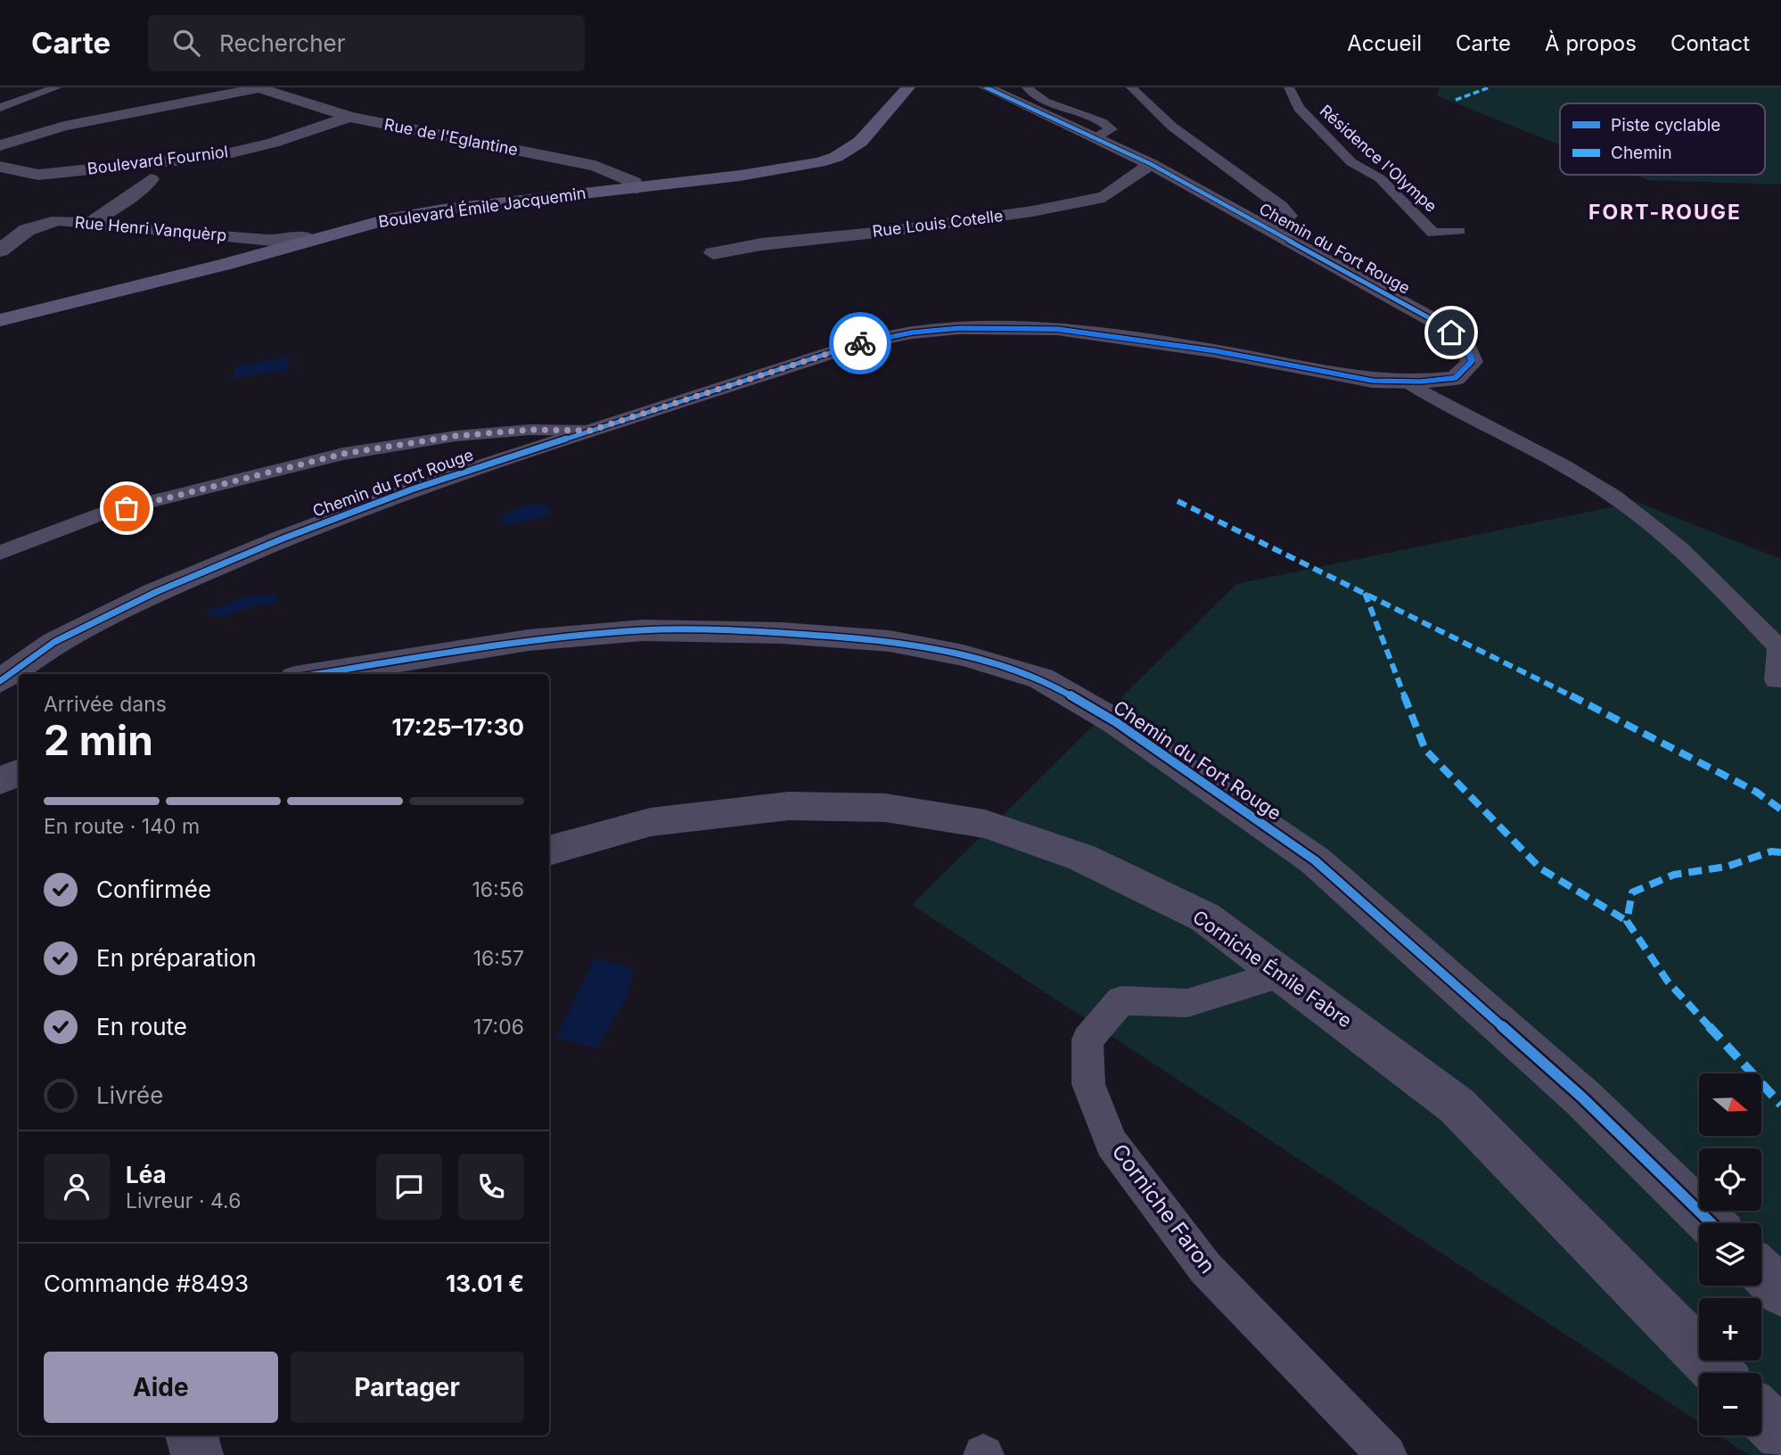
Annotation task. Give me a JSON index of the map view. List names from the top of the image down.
{
  "streets": {
    "main road": ["Boulevard Émile Jacquemin"],
    "street": [
      "Rue de l'Eglantine",
      "Boulevard Fourniol",
      "Rue Louis Cotelle",
      "Rue Henri Vanquèrp",
      "Chemin du Fort Rouge",
      "Corniche Émile Fabre"
    ],
    "lane": ["Résidence l'Olympe", "Corniche Faron"]
  },
  "crossings": [
    ["Rue de l'Eglantine", "Boulevard Fourniol"],
    ["Rue de l'Eglantine", "Boulevard Émile Jacquemin"],
    ["Boulevard Émile Jacquemin", "Rue Henri Vanquèrp"],
    ["Rue Louis Cotelle", "Chemin du Fort Rouge"],
    ["Corniche Émile Fabre", "Corniche Faron"]
  ],
  "districts": ["FORT-ROUGE"],
  "legend": ["Piste cyclable", "Chemin"],
  "north": "right",
  "page": {
    "header": "Carte",
    "search": "Rechercher",
    "nav": [
      "Accueil",
      "Carte",
      "À propos",
      "Contact"
    ],
    "heading": ["2 min", "Arrivée dans", "17:25–17:30"],
    "panel": [
      "Léa",
      "Livreur · 4.6",
      "Commande #8493",
      "13.01 €"
    ],
    "bar": "En route · 140 m",
    "list": [
      ["Confirmée", "16:56"],
      ["En préparation", "16:57"],
      ["En route", "17:06"],
      "Livrée"
    ],
    "map_buttons": ["+", "−"],
    "buttons": ["Aide", "Partager"]
  }
}
